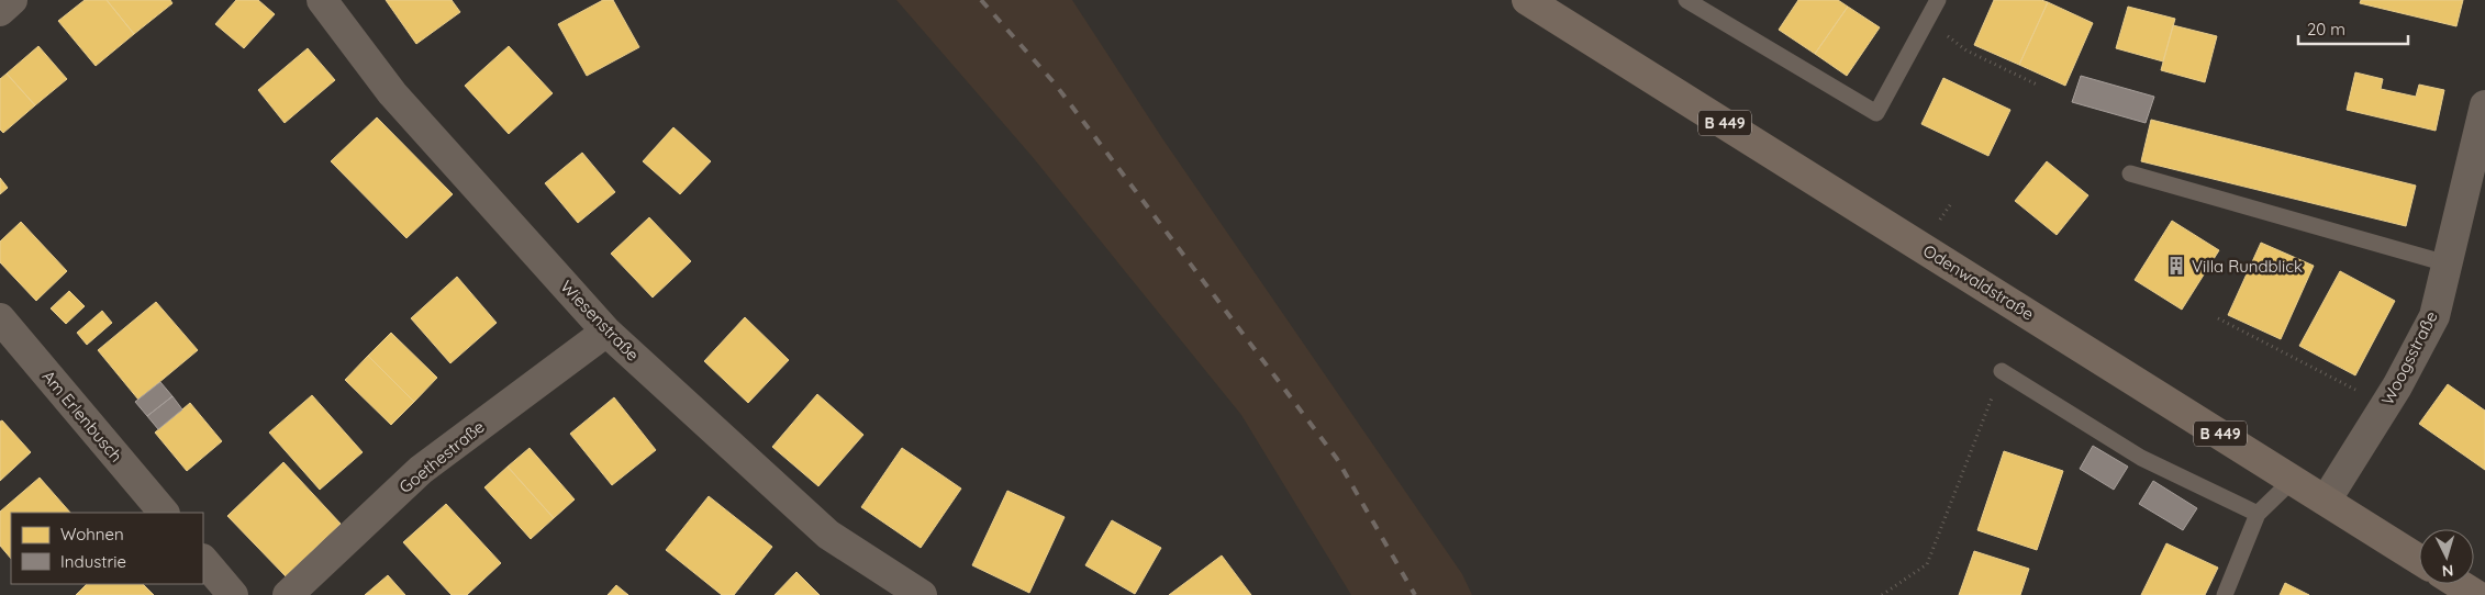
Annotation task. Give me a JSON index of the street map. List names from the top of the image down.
{
  "streets": {
    "main road": ["B 449", "Odenwaldstraße"],
    "street": [
      "Wiesenstraße",
      "Woogsstraße",
      "Am Erlenbusch",
      "Goethestraße"
    ]
  },
  "crossings": [
    ["Odenwaldstraße", "Woogsstraße"],
    ["Wiesenstraße", "Goethestraße"]
  ],
  "places": {
    "building": ["Villa Rundblick"]
  },
  "legend": ["Wohnen", "Industrie"],
  "scale_bar": "20 m",
  "north": "bottom"
}
